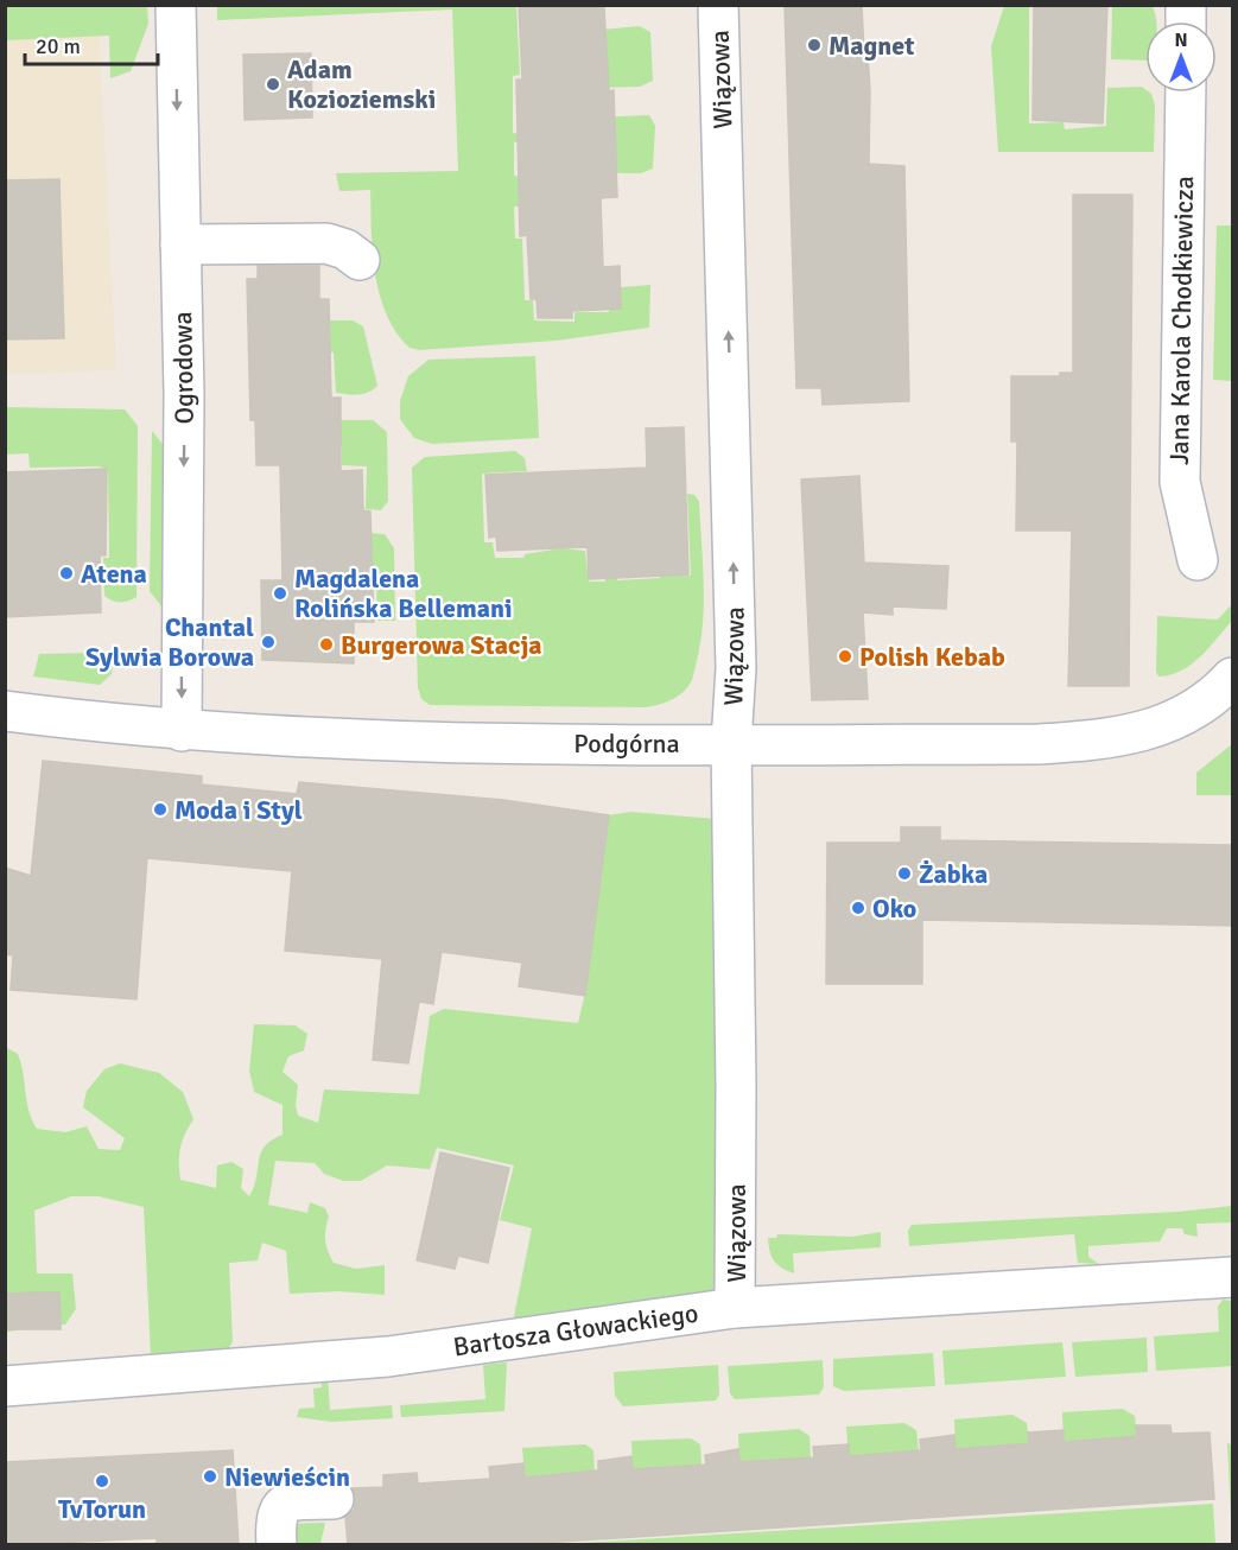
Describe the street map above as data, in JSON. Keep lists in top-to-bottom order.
{
  "streets": {
    "street": [
      "Wiązowa",
      "Jana Karola Chodkiewicza",
      "Ogrodowa",
      "Podgórna",
      "Bartosza Głowackiego"
    ]
  },
  "crossings": [
    ["Wiązowa", "Podgórna"],
    ["Wiązowa", "Bartosza Głowackiego"],
    ["Ogrodowa", "Podgórna"]
  ],
  "one_way": ["Wiązowa", "Ogrodowa"],
  "places": [
    "Magnet",
    "Adam Kozioziemski",
    "Atena",
    "Magdalena Rolińska Bellemani",
    "Chantal Sylwia Borowa",
    "Burgerowa Stacja",
    "Polish Kebab",
    "Moda i Styl",
    "Żabka",
    "Oko",
    "Niewieścin",
    "TvTorun"
  ],
  "scale_bar": "20 m",
  "north": "top"
}
